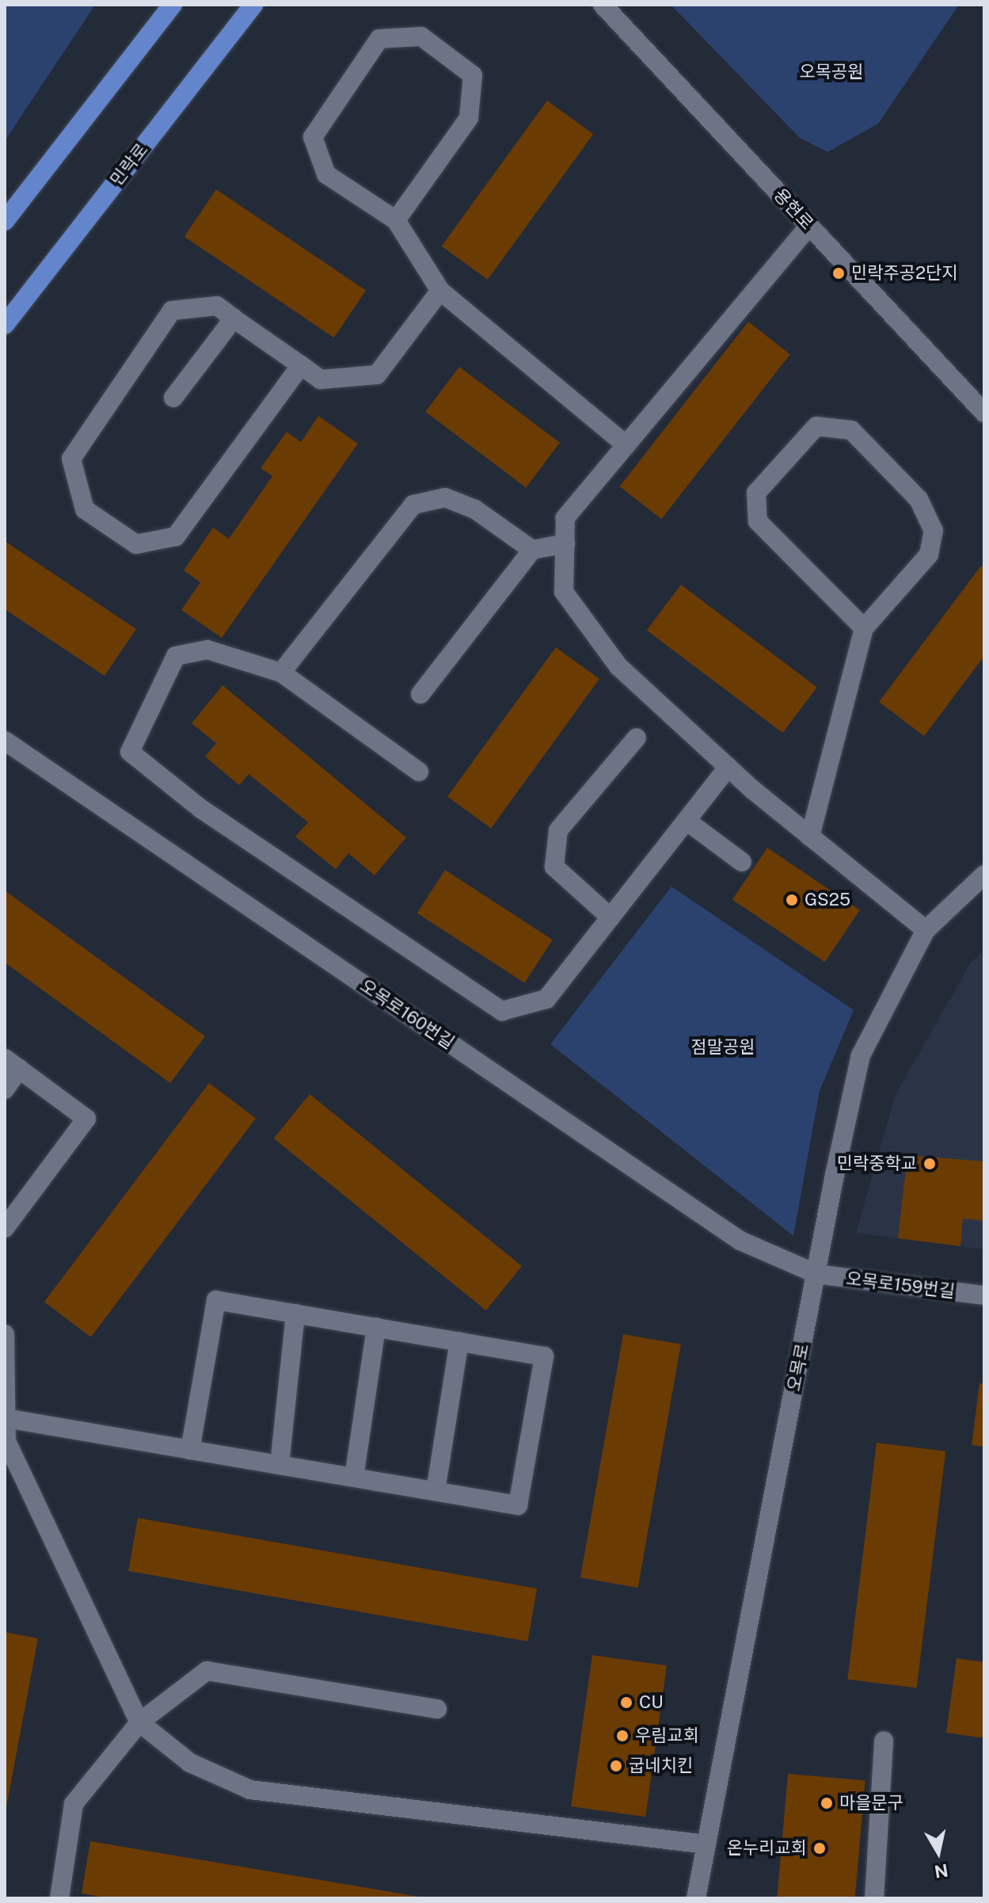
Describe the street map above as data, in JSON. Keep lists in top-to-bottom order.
{
  "streets": {
    "main road": ["민락로"],
    "street": [
      "용현로",
      "오목로160번길",
      "오목로159번길",
      "오목로"
    ]
  },
  "crossings": [
    ["오목로160번길", "오목로159번길"],
    ["오목로160번길", "오목로"],
    ["오목로159번길", "오목로"]
  ],
  "parks": ["오목공원", "점말공원"],
  "places": [
    "민락주공2단지",
    "GS25",
    "민락중학교",
    "CU",
    "우림교회",
    "굽네치킨",
    "마을문구",
    "온누리교회"
  ],
  "north": "bottom"
}
